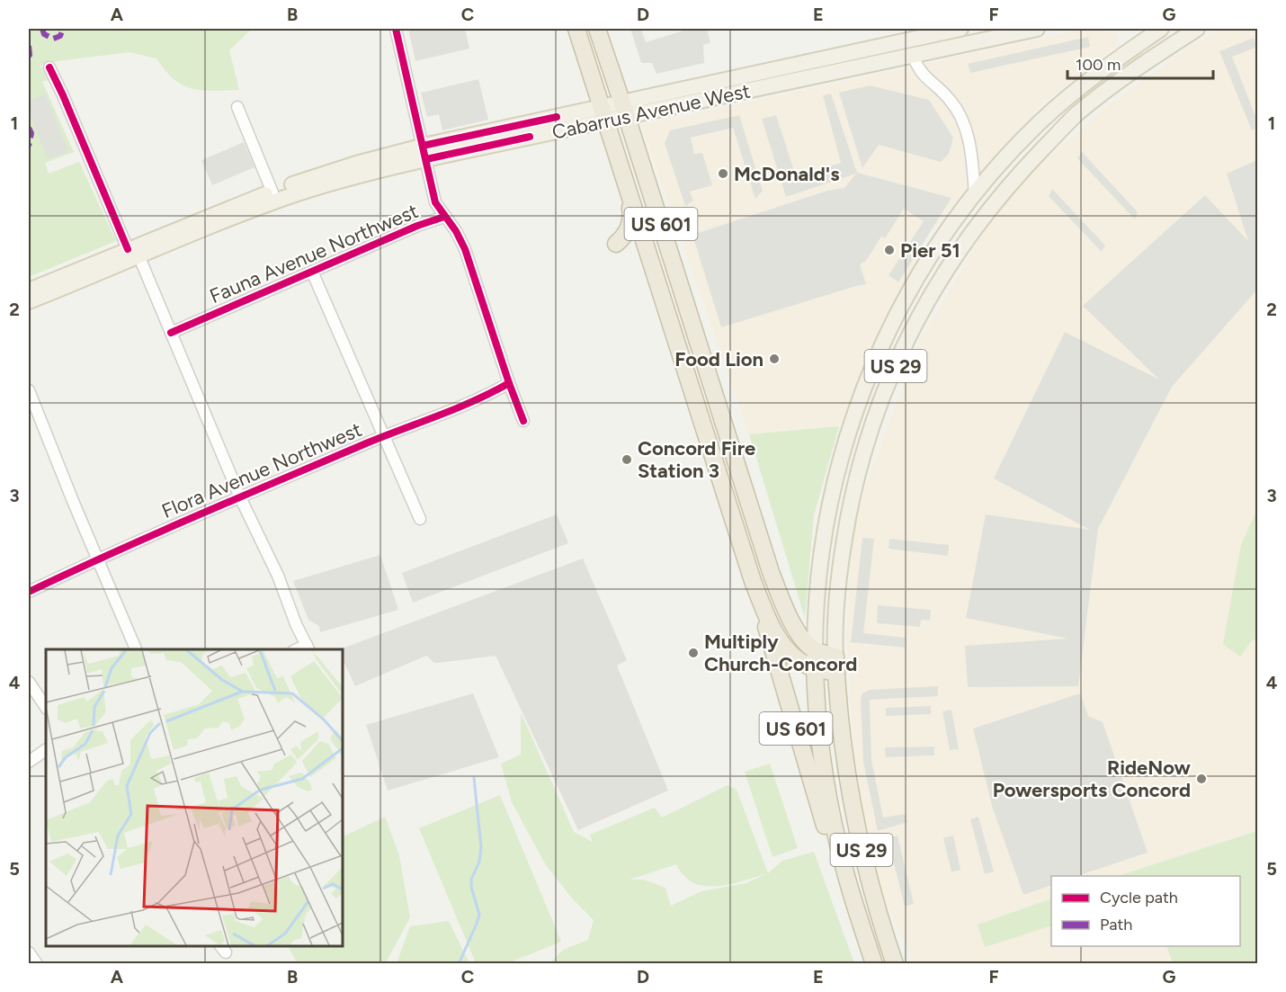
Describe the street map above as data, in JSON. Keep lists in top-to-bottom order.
{
  "streets": {
    "highway": ["US 601", "US 29"],
    "main road": ["Cabarrus Avenue West"],
    "street": ["Fauna Avenue Northwest", "Flora Avenue Northwest"]
  },
  "crossings": [
    ["Cabarrus Avenue West", "US 601"],
    ["Cabarrus Avenue West", "Fauna Avenue Northwest"],
    ["US 601", "US 29"]
  ],
  "places": [
    "McDonald's",
    "Pier 51",
    "Food Lion",
    "Concord Fire Station 3",
    "Multiply Church-Concord",
    "RideNow Powersports Concord"
  ],
  "legend": ["Cycle path", "Path"],
  "scale_bar": "100 m",
  "grid": {
    "columns": [
      "A",
      "B",
      "C",
      "D",
      "E",
      "F",
      "G"
    ],
    "rows": [
      "1",
      "2",
      "3",
      "4",
      "5"
    ]
  }
}
